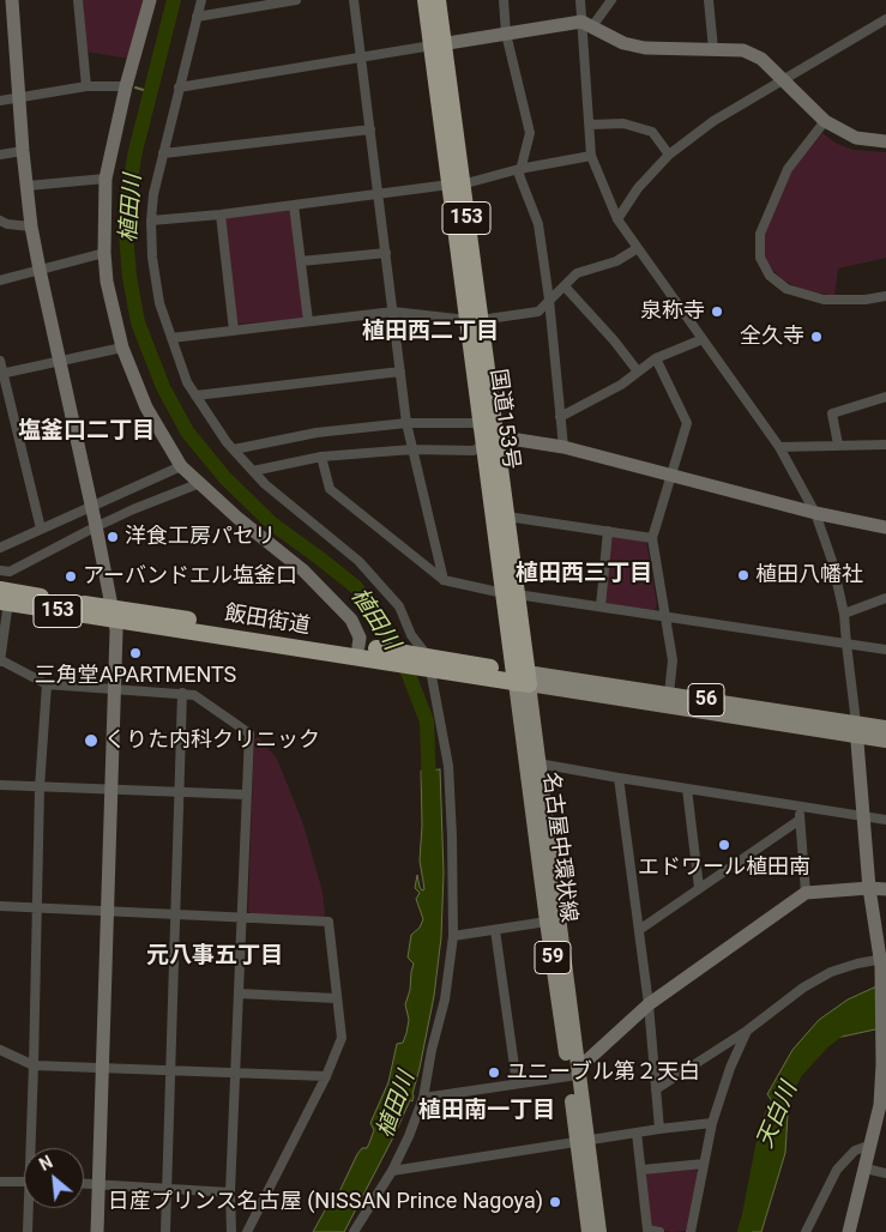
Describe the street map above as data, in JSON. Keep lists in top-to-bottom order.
{
  "streets": {
    "highway": ["153", "国道153号", "飯田街道"],
    "main road": ["56", "名古屋中環状線", "59"]
  },
  "crossings": [
    ["国道153号", "飯田街道"],
    ["国道153号", "56"],
    ["国道153号", "名古屋中環状線"],
    ["飯田街道", "56"],
    ["飯田街道", "名古屋中環状線"],
    ["56", "名古屋中環状線"]
  ],
  "districts": [
    "植田西二丁目",
    "塩釜口二丁目",
    "植田西三丁目",
    "元八事五丁目",
    "植田南一丁目"
  ],
  "water": ["植田川", "天白川"],
  "places": [
    "泉称寺",
    "全久寺",
    "洋食工房パセリ",
    "植田八幡社",
    "アーバンドエル塩釜口",
    "三角堂APARTMENTS",
    "くりた内科クリニック",
    "エドワール植田南",
    "ユニーブル第２天白",
    "日産プリンス名古屋 (NISSAN Prince Nagoya)"
  ],
  "north": "top left"
}
